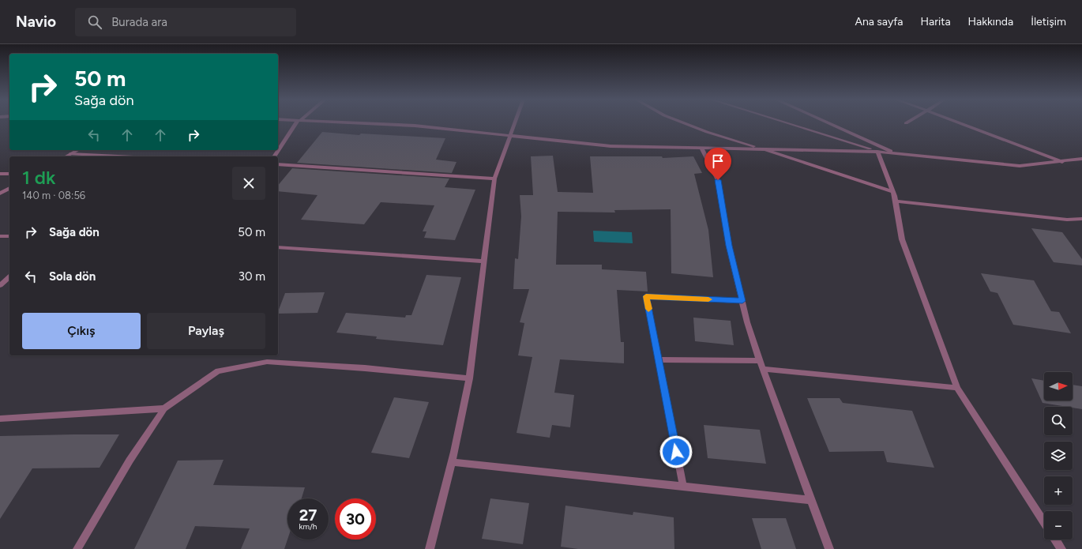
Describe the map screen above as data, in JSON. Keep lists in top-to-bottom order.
{
  "north": "right",
  "page": {
    "header": "Navio",
    "search": "Burada ara",
    "nav": [
      "Ana sayfa",
      "Harita",
      "Hakkında",
      "İletişim"
    ],
    "turn": ["50 m", "Sağa dön"],
    "heading": ["1 dk", "140 m · 08:56"],
    "list": [
      {
        "name": "Sağa dön",
        "value": "50 m"
      },
      {
        "name": "Sola dön",
        "value": "30 m"
      }
    ],
    "buttons": ["Çıkış", "Paylaş"],
    "map_buttons": ["+", "−"],
    "speed": "27 km/h",
    "limit": "30"
  }
}
